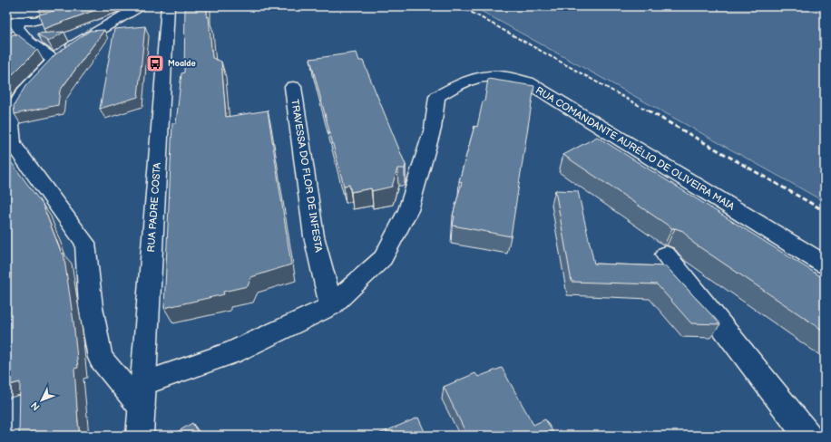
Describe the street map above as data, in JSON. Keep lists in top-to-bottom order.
{
  "streets": {
    "street": ["RUA COMANDANTE AURÉLIO DE OLIVEIRA MAIA", "TRAVESSA DO FLOR DE INFESTA", "RUA PADRE COSTA"]
  },
  "crossings": [
    ["RUA COMANDANTE AURÉLIO DE OLIVEIRA MAIA", "TRAVESSA DO FLOR DE INFESTA"]
  ],
  "places": {
    "bus stop": ["Moalde"]
  },
  "north": "bottom left"
}
